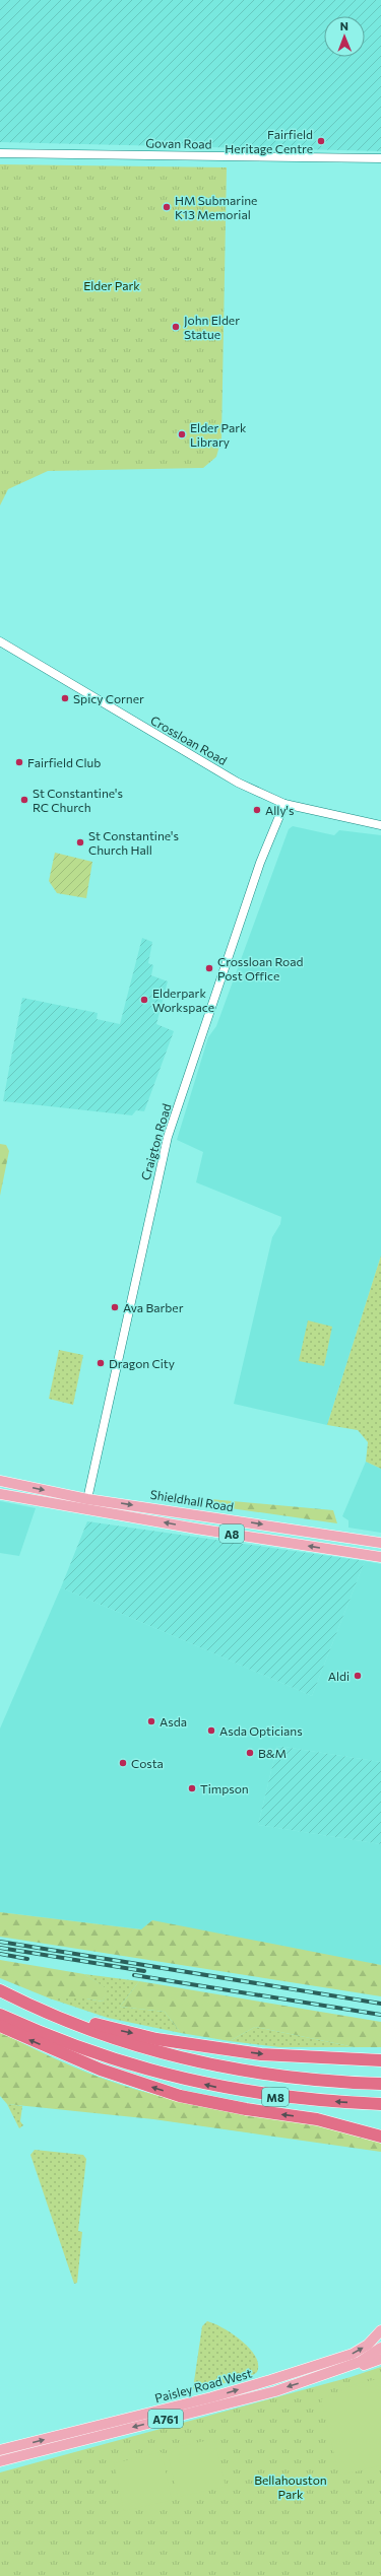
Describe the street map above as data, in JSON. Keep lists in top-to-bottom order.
{
  "streets": {
    "highway": ["M8"],
    "main road": [
      "Shieldhall Road",
      "A8",
      "Paisley Road West",
      "A761"
    ],
    "street": ["Govan Road", "Crossloan Road", "Craigton Road"]
  },
  "crossings": [
    ["Crossloan Road", "Craigton Road"],
    ["Craigton Road", "Shieldhall Road"]
  ],
  "parks": ["Elder Park", "Bellahouston Park"],
  "places": [
    "Fairfield Heritage Centre",
    "HM Submarine K13 Memorial",
    "John Elder Statue",
    "Elder Park Library",
    "Spicy Corner",
    "Fairfield Club",
    "St Constantine's RC Church",
    "Ally's",
    "St Constantine's Church Hall",
    "Crossloan Road Post Office",
    "Elderpark Workspace",
    "Ava Barber",
    "Dragon City",
    "Aldi",
    "Asda",
    "Asda Opticians",
    "B&M",
    "Costa",
    "Timpson"
  ],
  "north": "top"
}
